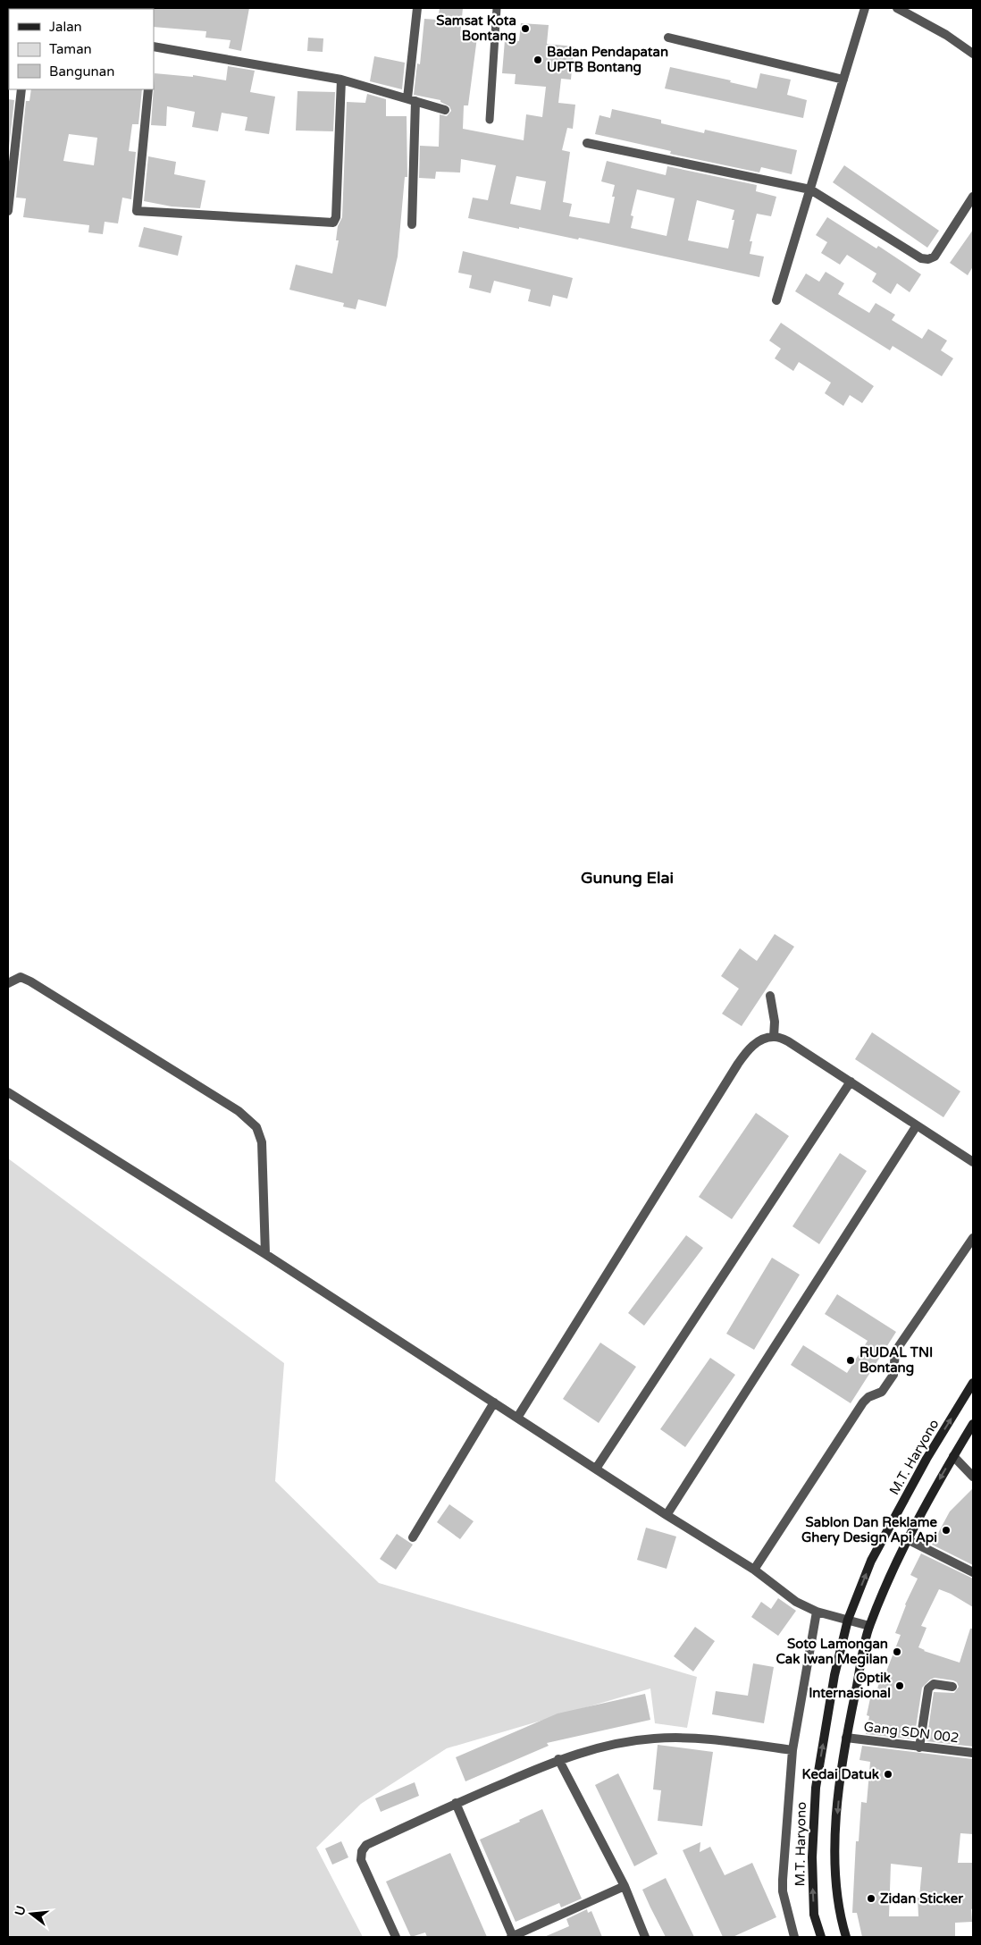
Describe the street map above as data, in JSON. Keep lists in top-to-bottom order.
{
  "streets": {
    "main road": ["M.T. Haryono"],
    "street": ["Gang SDN 002"]
  },
  "districts": ["Gunung Elai"],
  "places": [
    "Samsat Kota Bontang",
    "Badan Pendapatan UPTB Bontang",
    "RUDAL TNI Bontang",
    "Sablon Dan Reklame Ghery Design Api Api",
    "Soto Lamongan Cak Iwan Megilan",
    "Optik Internasional",
    "Kedai Datuk",
    "Zidan Sticker"
  ],
  "legend": ["Jalan", "Taman", "Bangunan"],
  "north": "left"
}
